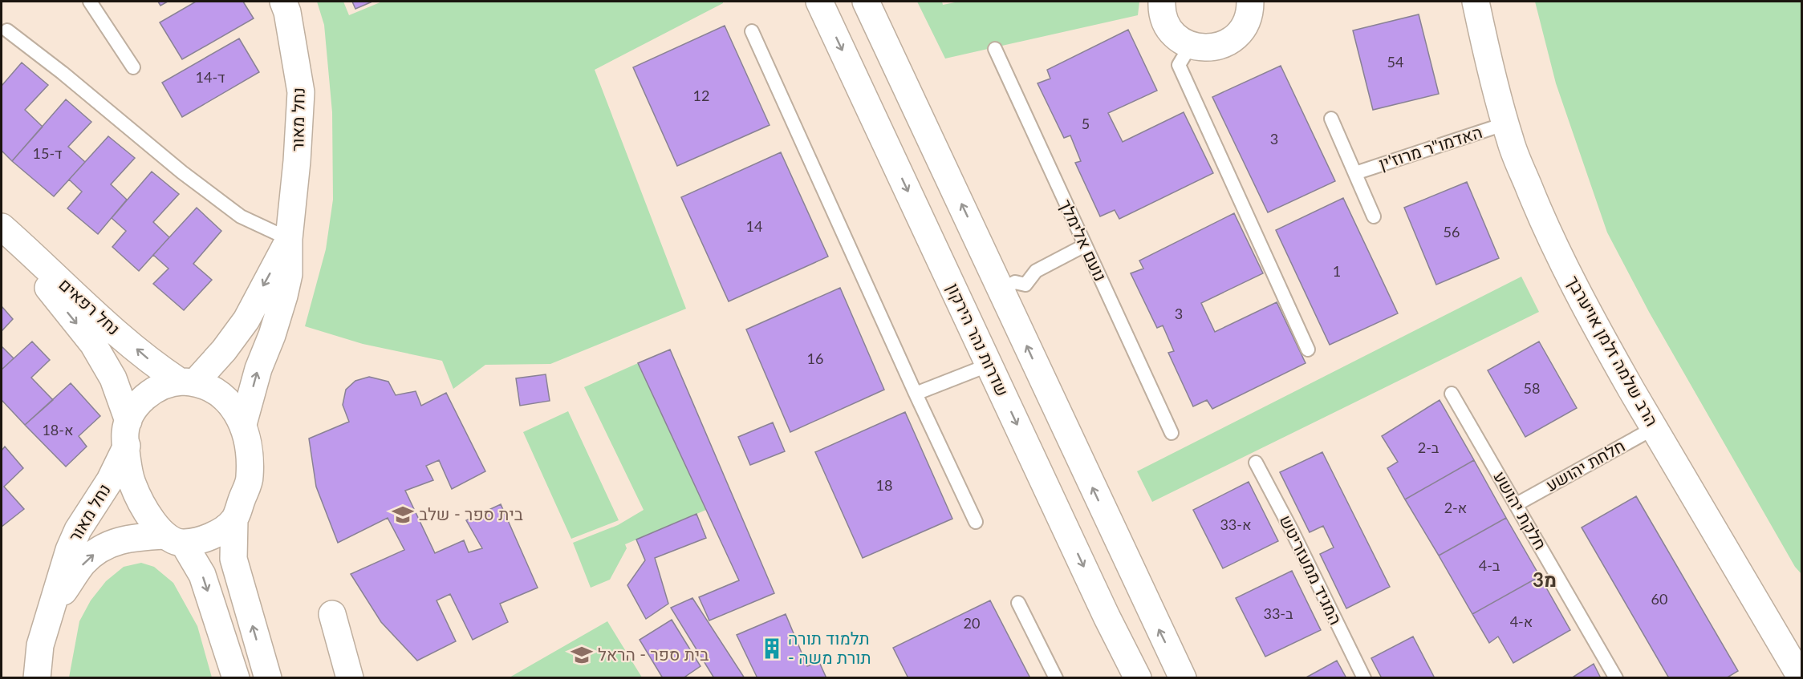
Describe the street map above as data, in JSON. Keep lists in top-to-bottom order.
{
  "streets": {
    "street": [
      "נחל מאור",
      "נחל רפאים",
      "שדרות נהר הירקון",
      "הרב שלמה זלמן אויערבך"
    ],
    "lane": [
      "האדמו\"ר מרוז'ין",
      "נועם אלימלך",
      "חלחת יהושע",
      "חלקת יהושע",
      "המגיד ממעזריטש"
    ]
  },
  "crossings": [
    ["נחל מאור", "נחל רפאים"],
    ["האדמו\"ר מרוז'ין", "הרב שלמה זלמן אויערבך"],
    ["הרב שלמה זלמן אויערבך", "חלחת יהושע"],
    ["חלחת יהושע", "חלקת יהושע"]
  ],
  "districts": ["מ3"],
  "places": {
    "school or university": ["בית ספר - שלב", "בית ספר - הראל"],
    "building": ["תלמוד תורה - תורת משה"]
  },
  "house_numbers": [
    "54",
    "14-ד",
    "12",
    "5",
    "3",
    "15-ד",
    "14",
    "56",
    "1",
    "3",
    "16",
    "58",
    "18-א",
    "2-ב",
    "18",
    "2-א",
    "33-א",
    "4-ב",
    "60",
    "33-ב",
    "4-א",
    "20"
  ]
}
